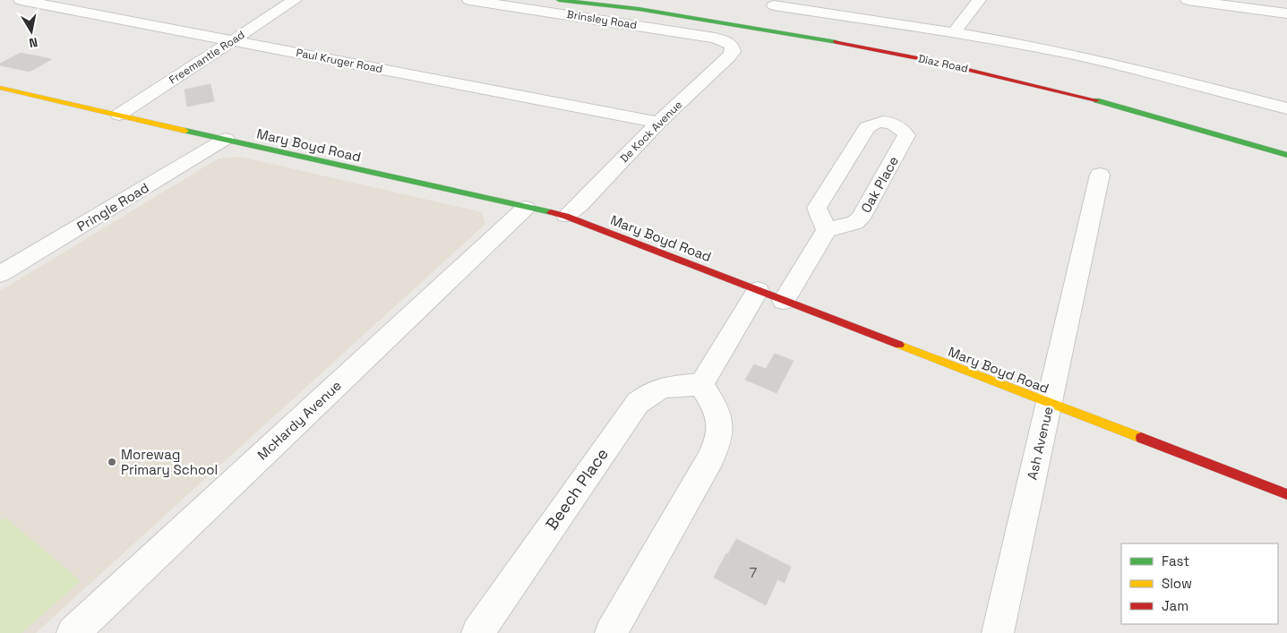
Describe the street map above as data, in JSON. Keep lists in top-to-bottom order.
{
  "streets": {
    "street": [
      "Brinsley Road",
      "Freemantle Road",
      "Paul Kruger Road",
      "Diaz Road",
      "De Kock Avenue",
      "Mary Boyd Road",
      "Oak Place",
      "Pringle Road",
      "McHardy Avenue",
      "Ash Avenue",
      "Beech Place"
    ]
  },
  "crossings": [
    ["Brinsley Road", "De Kock Avenue"],
    ["Freemantle Road", "Paul Kruger Road"],
    ["Freemantle Road", "Mary Boyd Road"],
    ["Paul Kruger Road", "De Kock Avenue"],
    ["De Kock Avenue", "Mary Boyd Road"],
    ["Mary Boyd Road", "Pringle Road"],
    ["Mary Boyd Road", "McHardy Avenue"],
    ["Mary Boyd Road", "Ash Avenue"]
  ],
  "places": ["Morewag Primary School"],
  "house_numbers": ["7"],
  "legend": ["Fast", "Slow", "Jam"],
  "north": "bottom"
}
